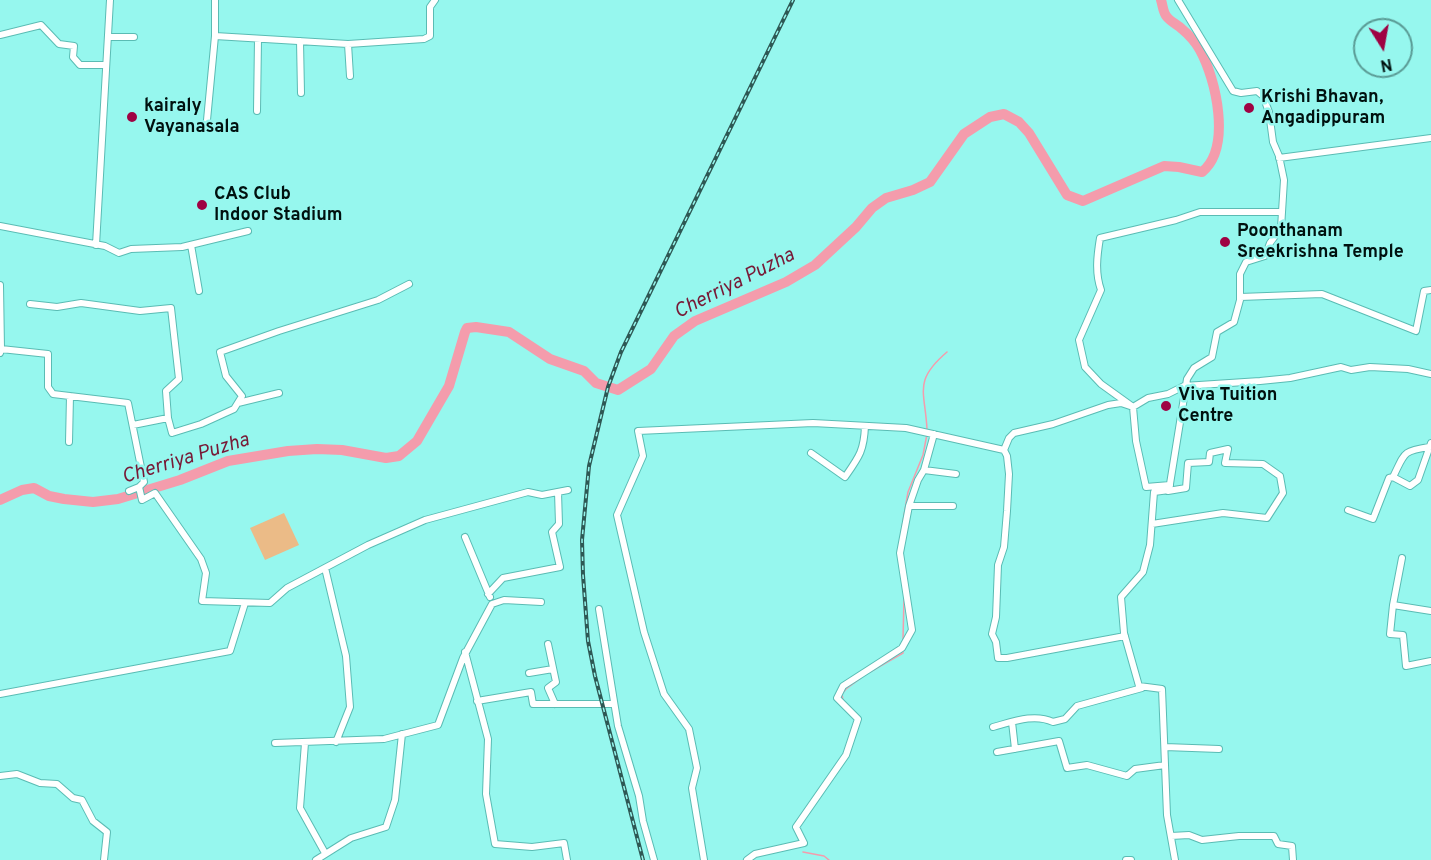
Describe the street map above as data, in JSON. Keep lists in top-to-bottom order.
{
  "water": ["Cherriya Puzha"],
  "places": [
    "Krishi Bhavan, Angadippuram",
    "kairaly Vayanasala",
    "CAS Club Indoor Stadium",
    "Poonthanam Sreekrishna Temple",
    "Viva Tuition Centre"
  ],
  "north": "bottom"
}
